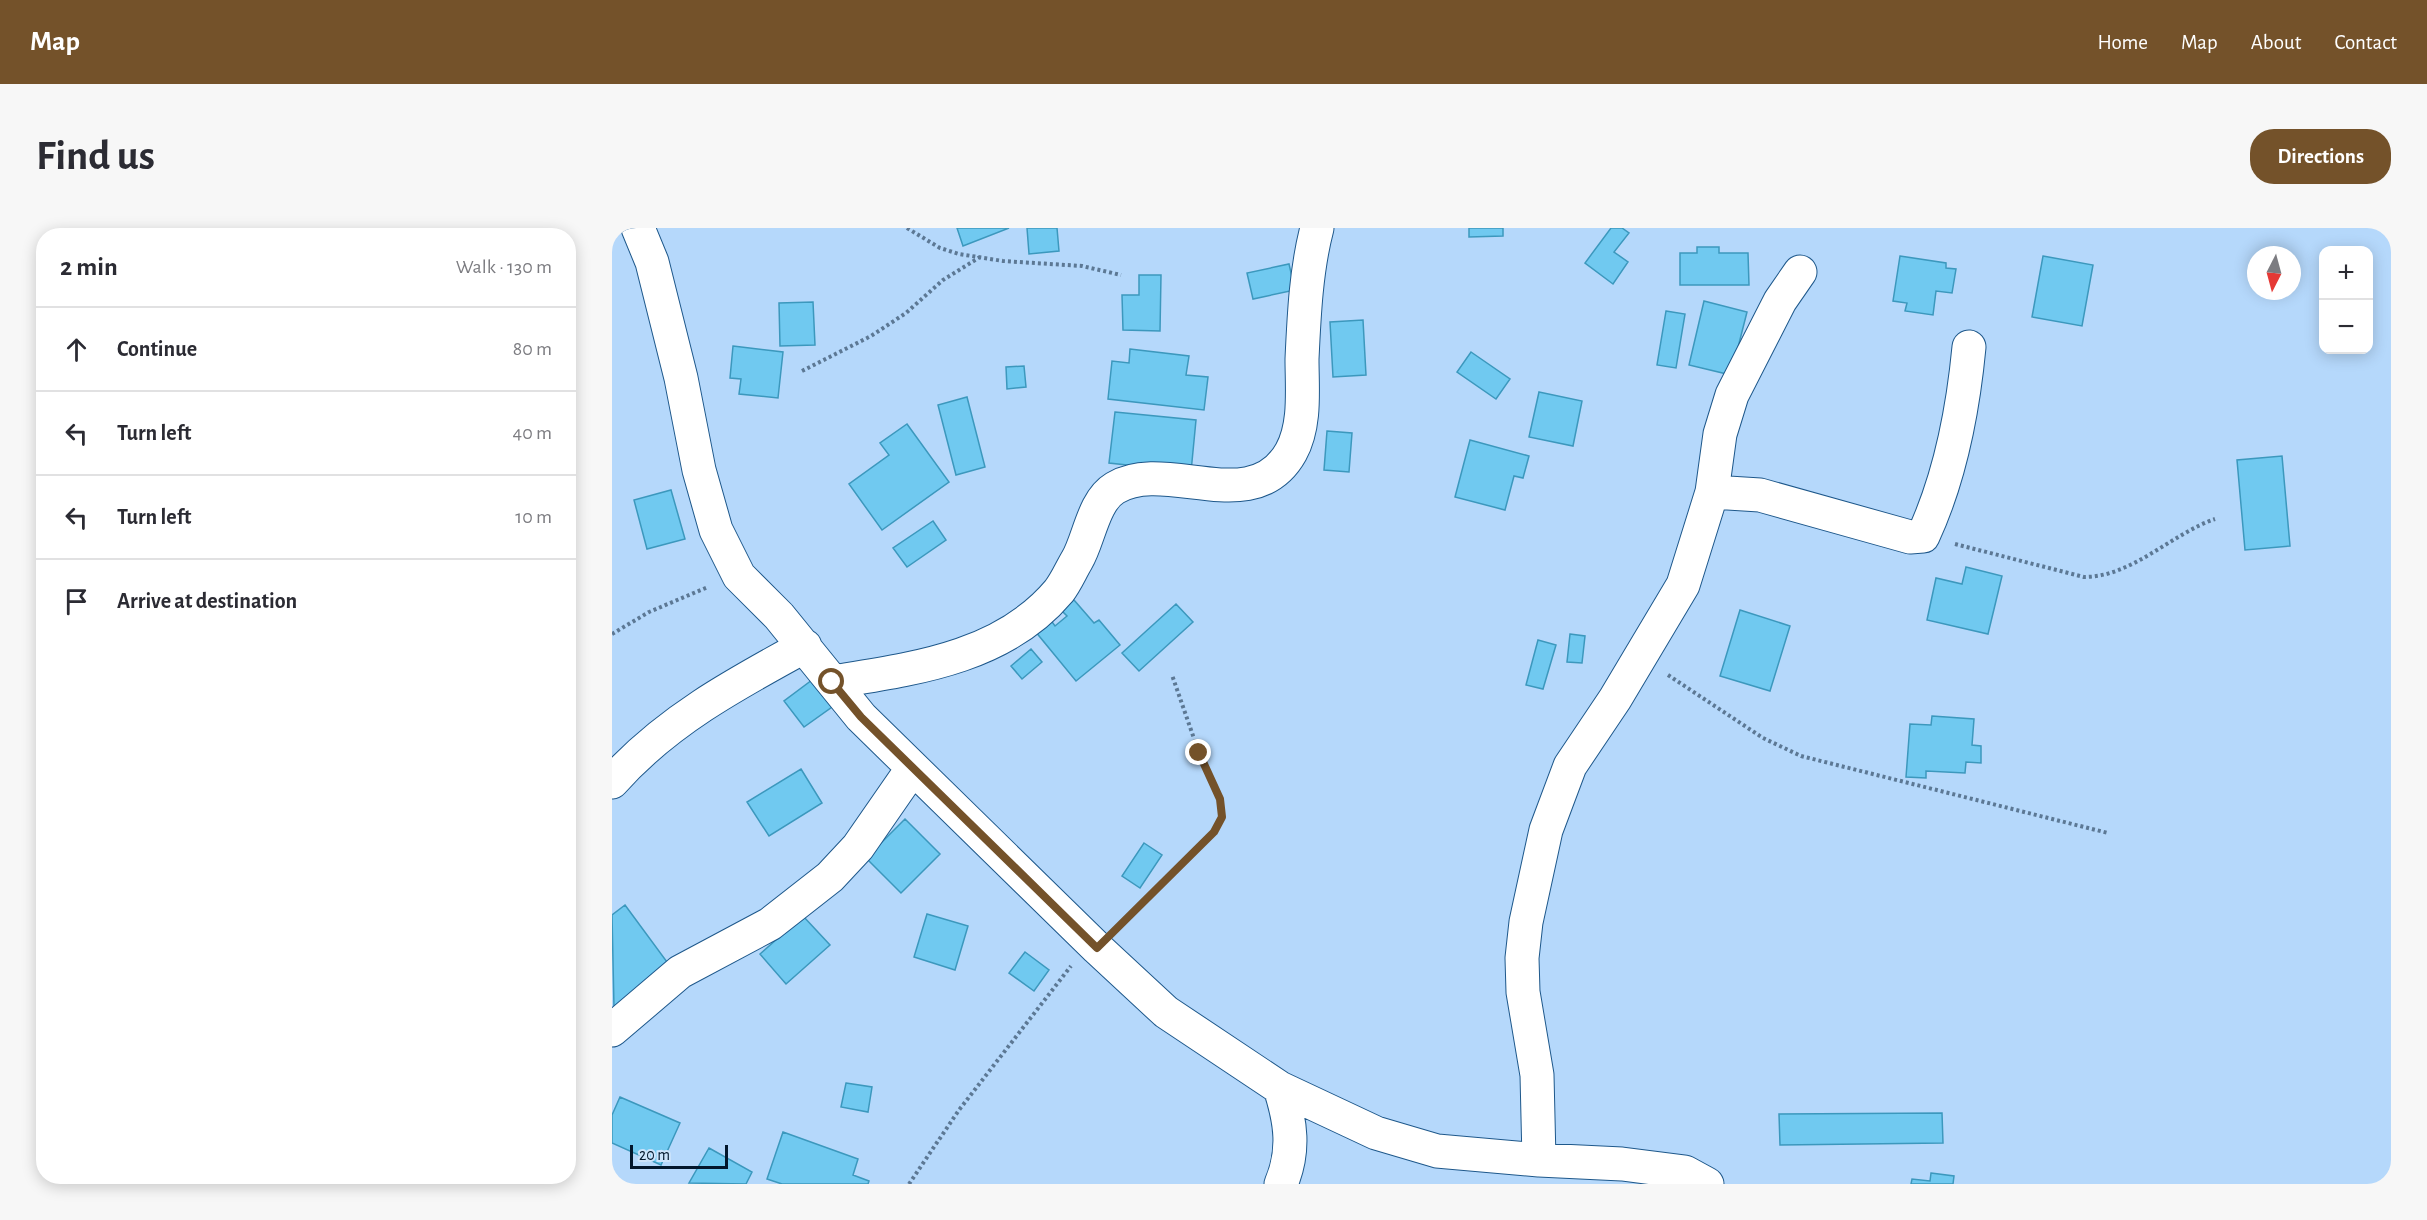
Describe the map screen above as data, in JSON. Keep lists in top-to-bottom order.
{
  "scale_bar": "20 m",
  "north": "bottom",
  "page": {
    "header": "Map",
    "nav": [
      "Home",
      "Map",
      "About",
      "Contact"
    ],
    "buttons": "Directions",
    "title": "Find us",
    "heading": ["2 min", "Walk · 130 m"],
    "map_buttons": ["+", "−"],
    "list": [
      ["Continue", "80 m"],
      ["Turn left", "40 m"],
      ["Turn left", "10 m"],
      "Arrive at destination"
    ],
    "scale": "20 m"
  }
}
